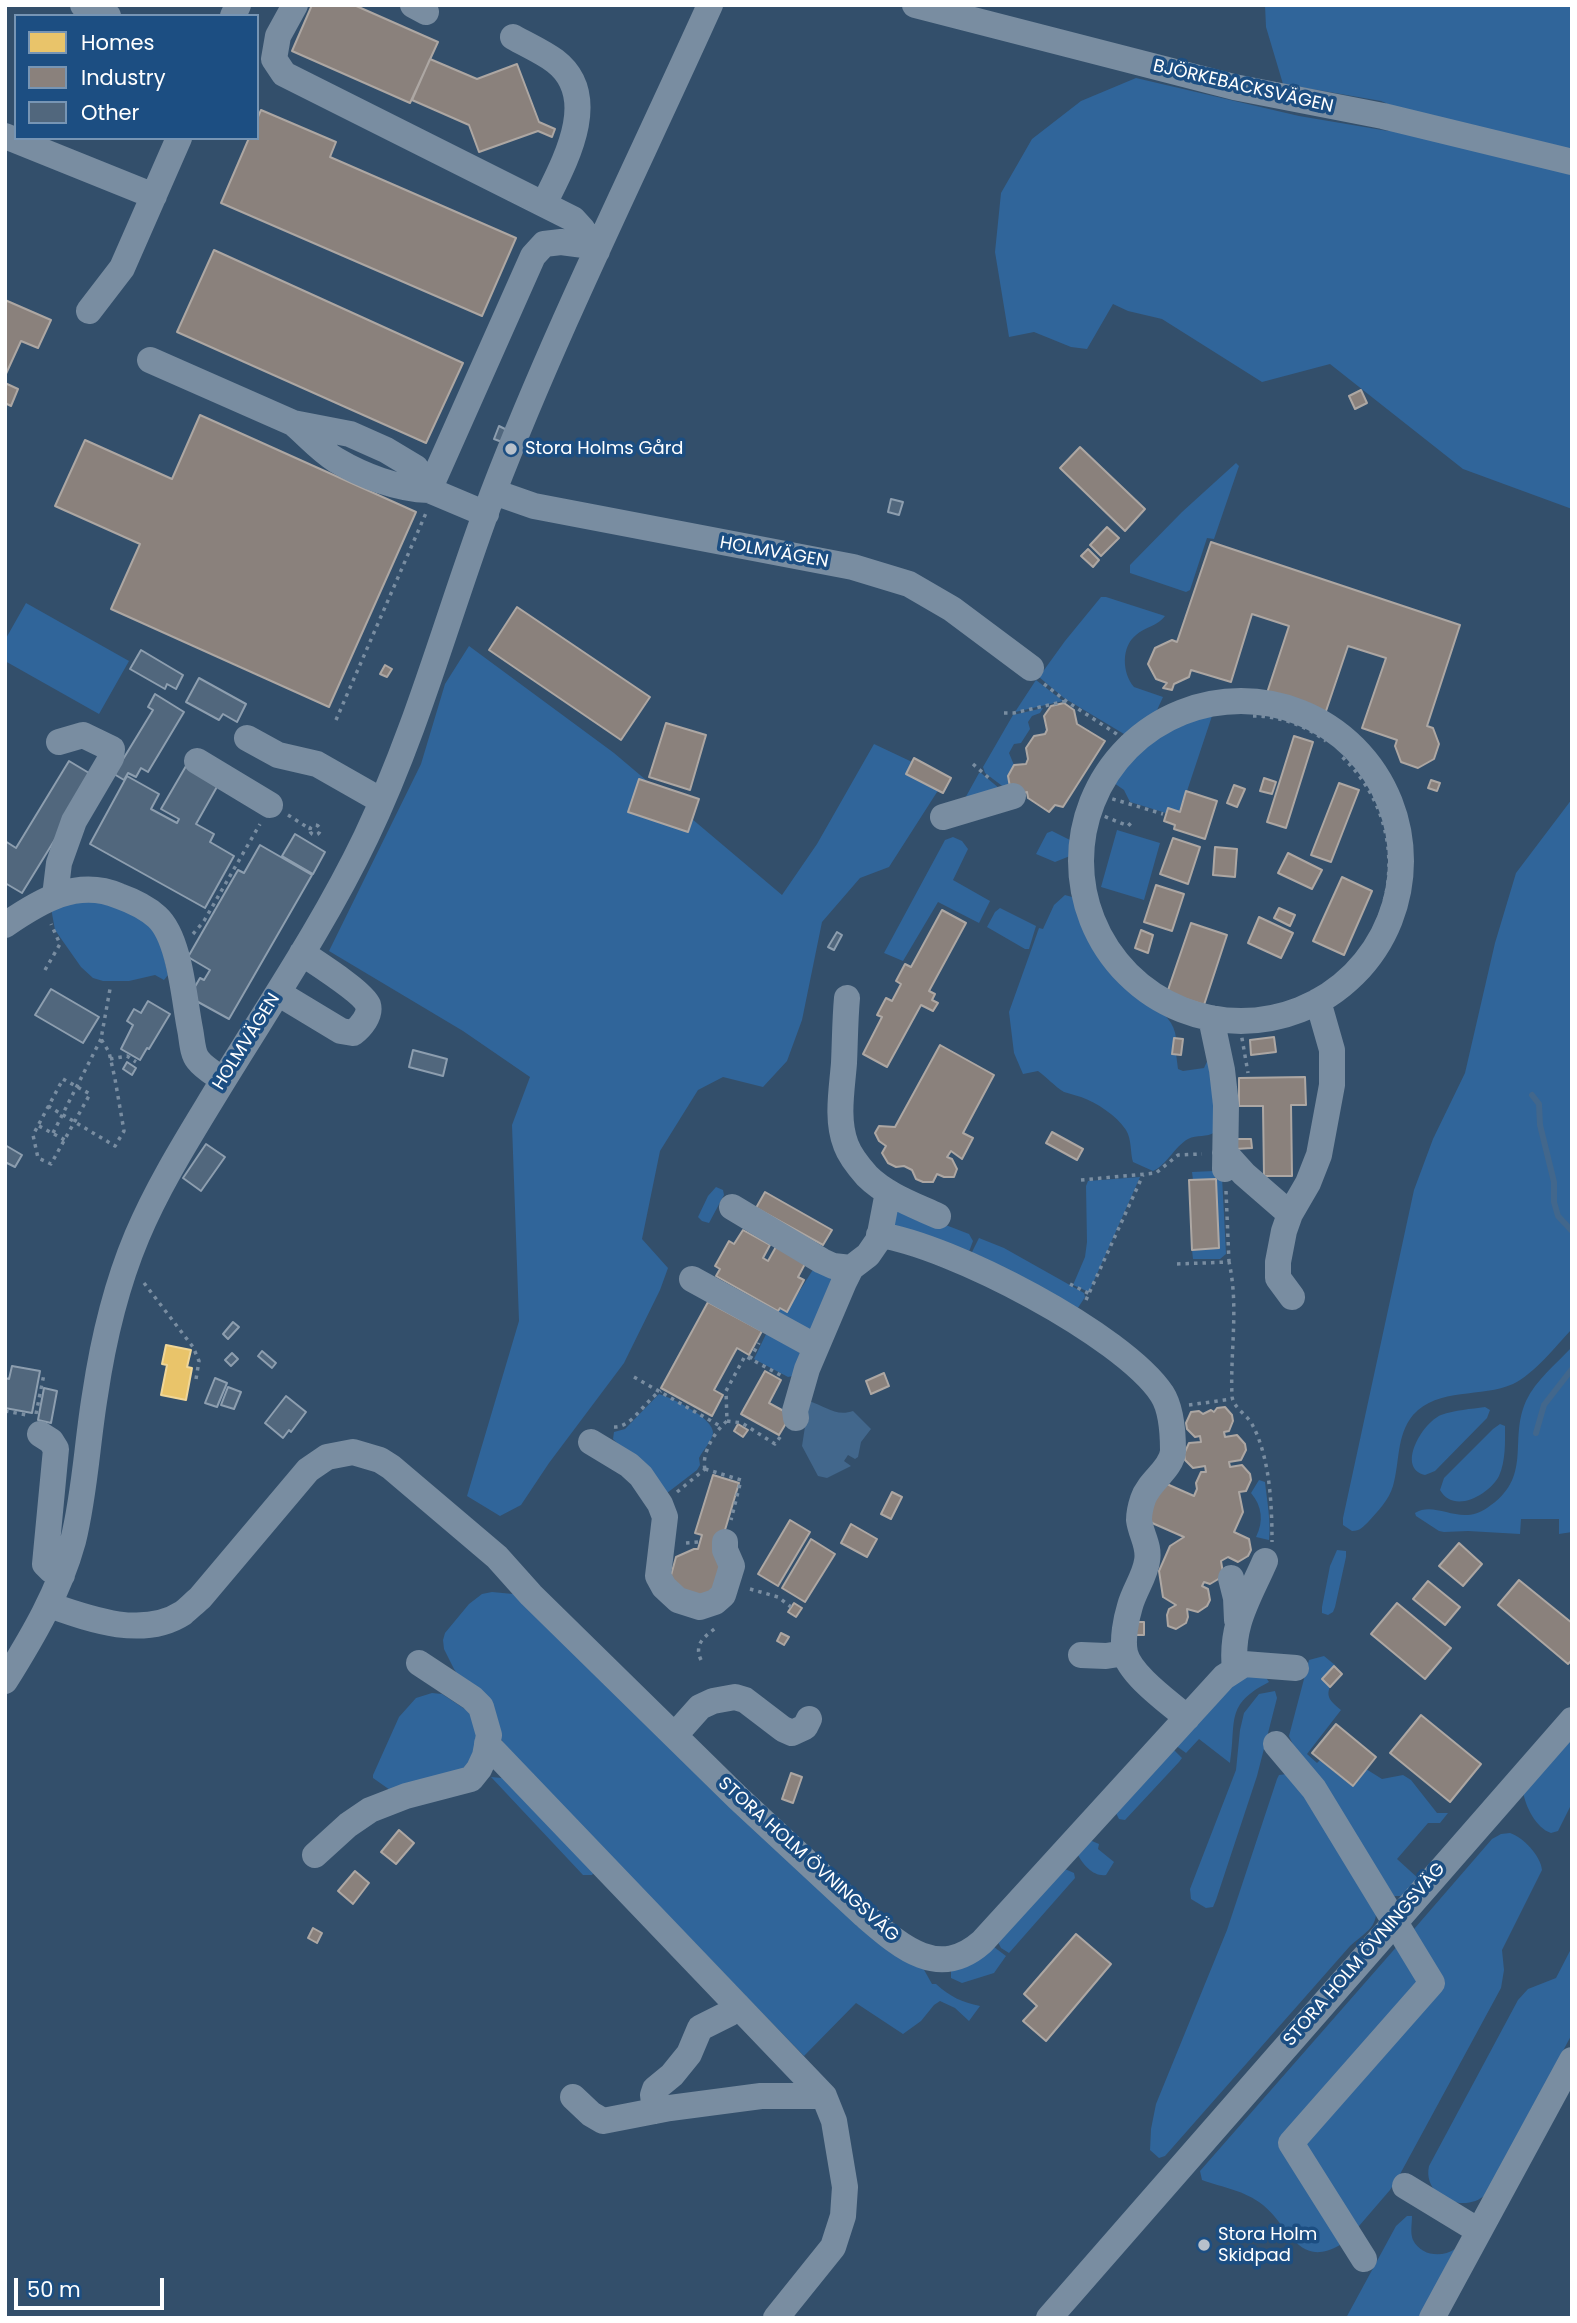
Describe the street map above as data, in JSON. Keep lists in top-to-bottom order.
{
  "streets": {
    "street": ["BJÖRKEBACKSVÄGEN", "HOLMVÄGEN", "STORA HOLM ÖVNINGSVÄG"]
  },
  "crossings": [
    ["HOLMVÄGEN", "STORA HOLM ÖVNINGSVÄG"]
  ],
  "places": ["Stora Holms Gård", "Stora Holm Skidpad"],
  "legend": ["Homes", "Industry", "Other"],
  "scale_bar": "50 m"
}
